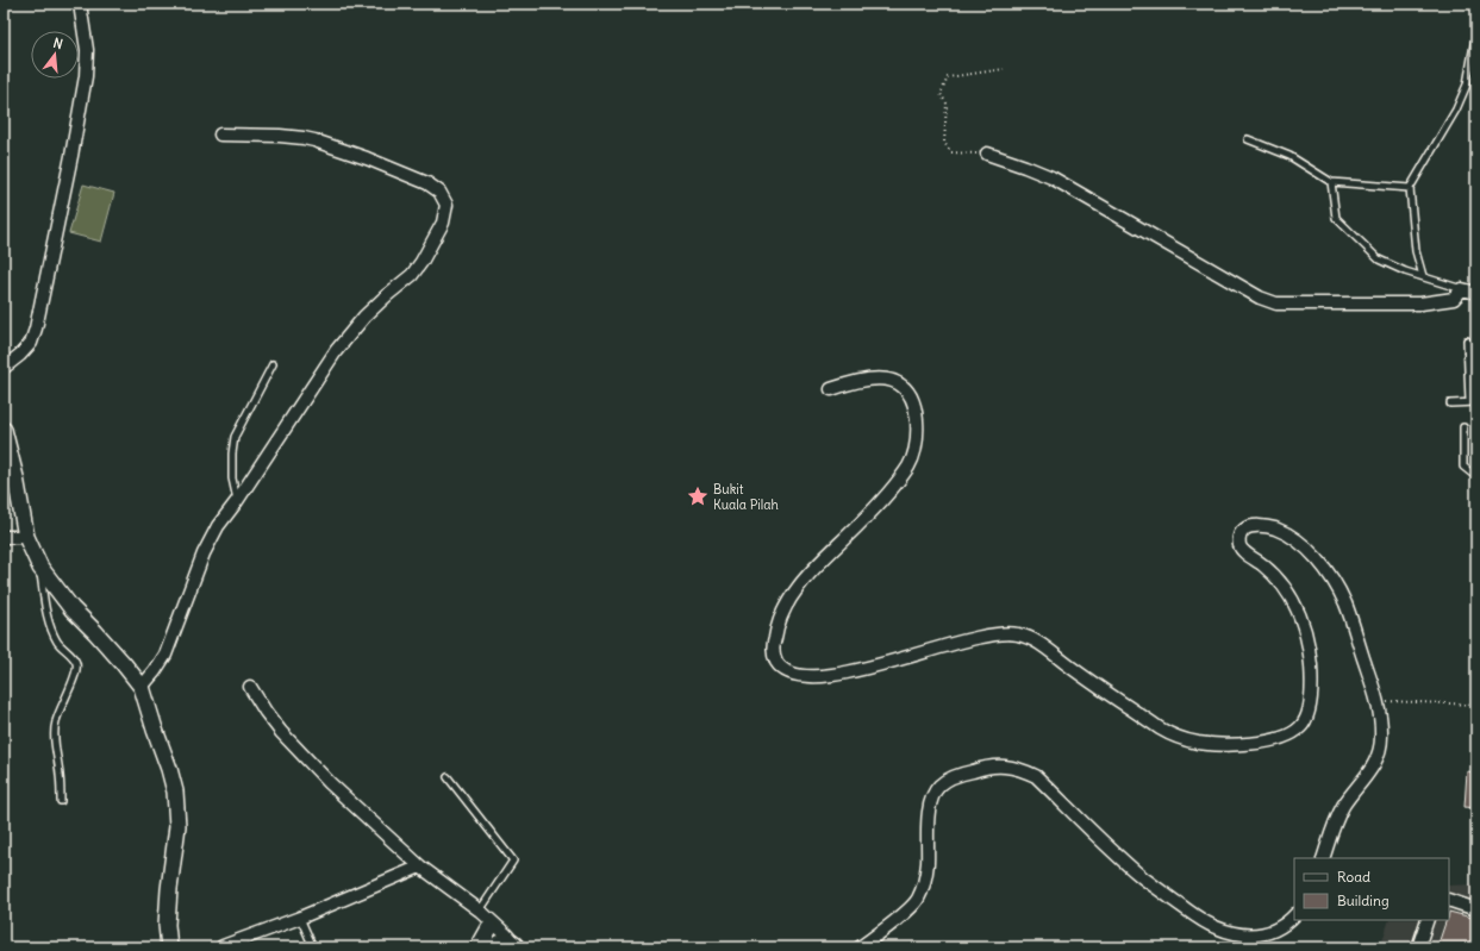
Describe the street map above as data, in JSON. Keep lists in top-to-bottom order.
{
  "places": {
    "place": ["Bukit Kuala Pilah"]
  },
  "legend": ["Road", "Building"],
  "north": "top"
}
